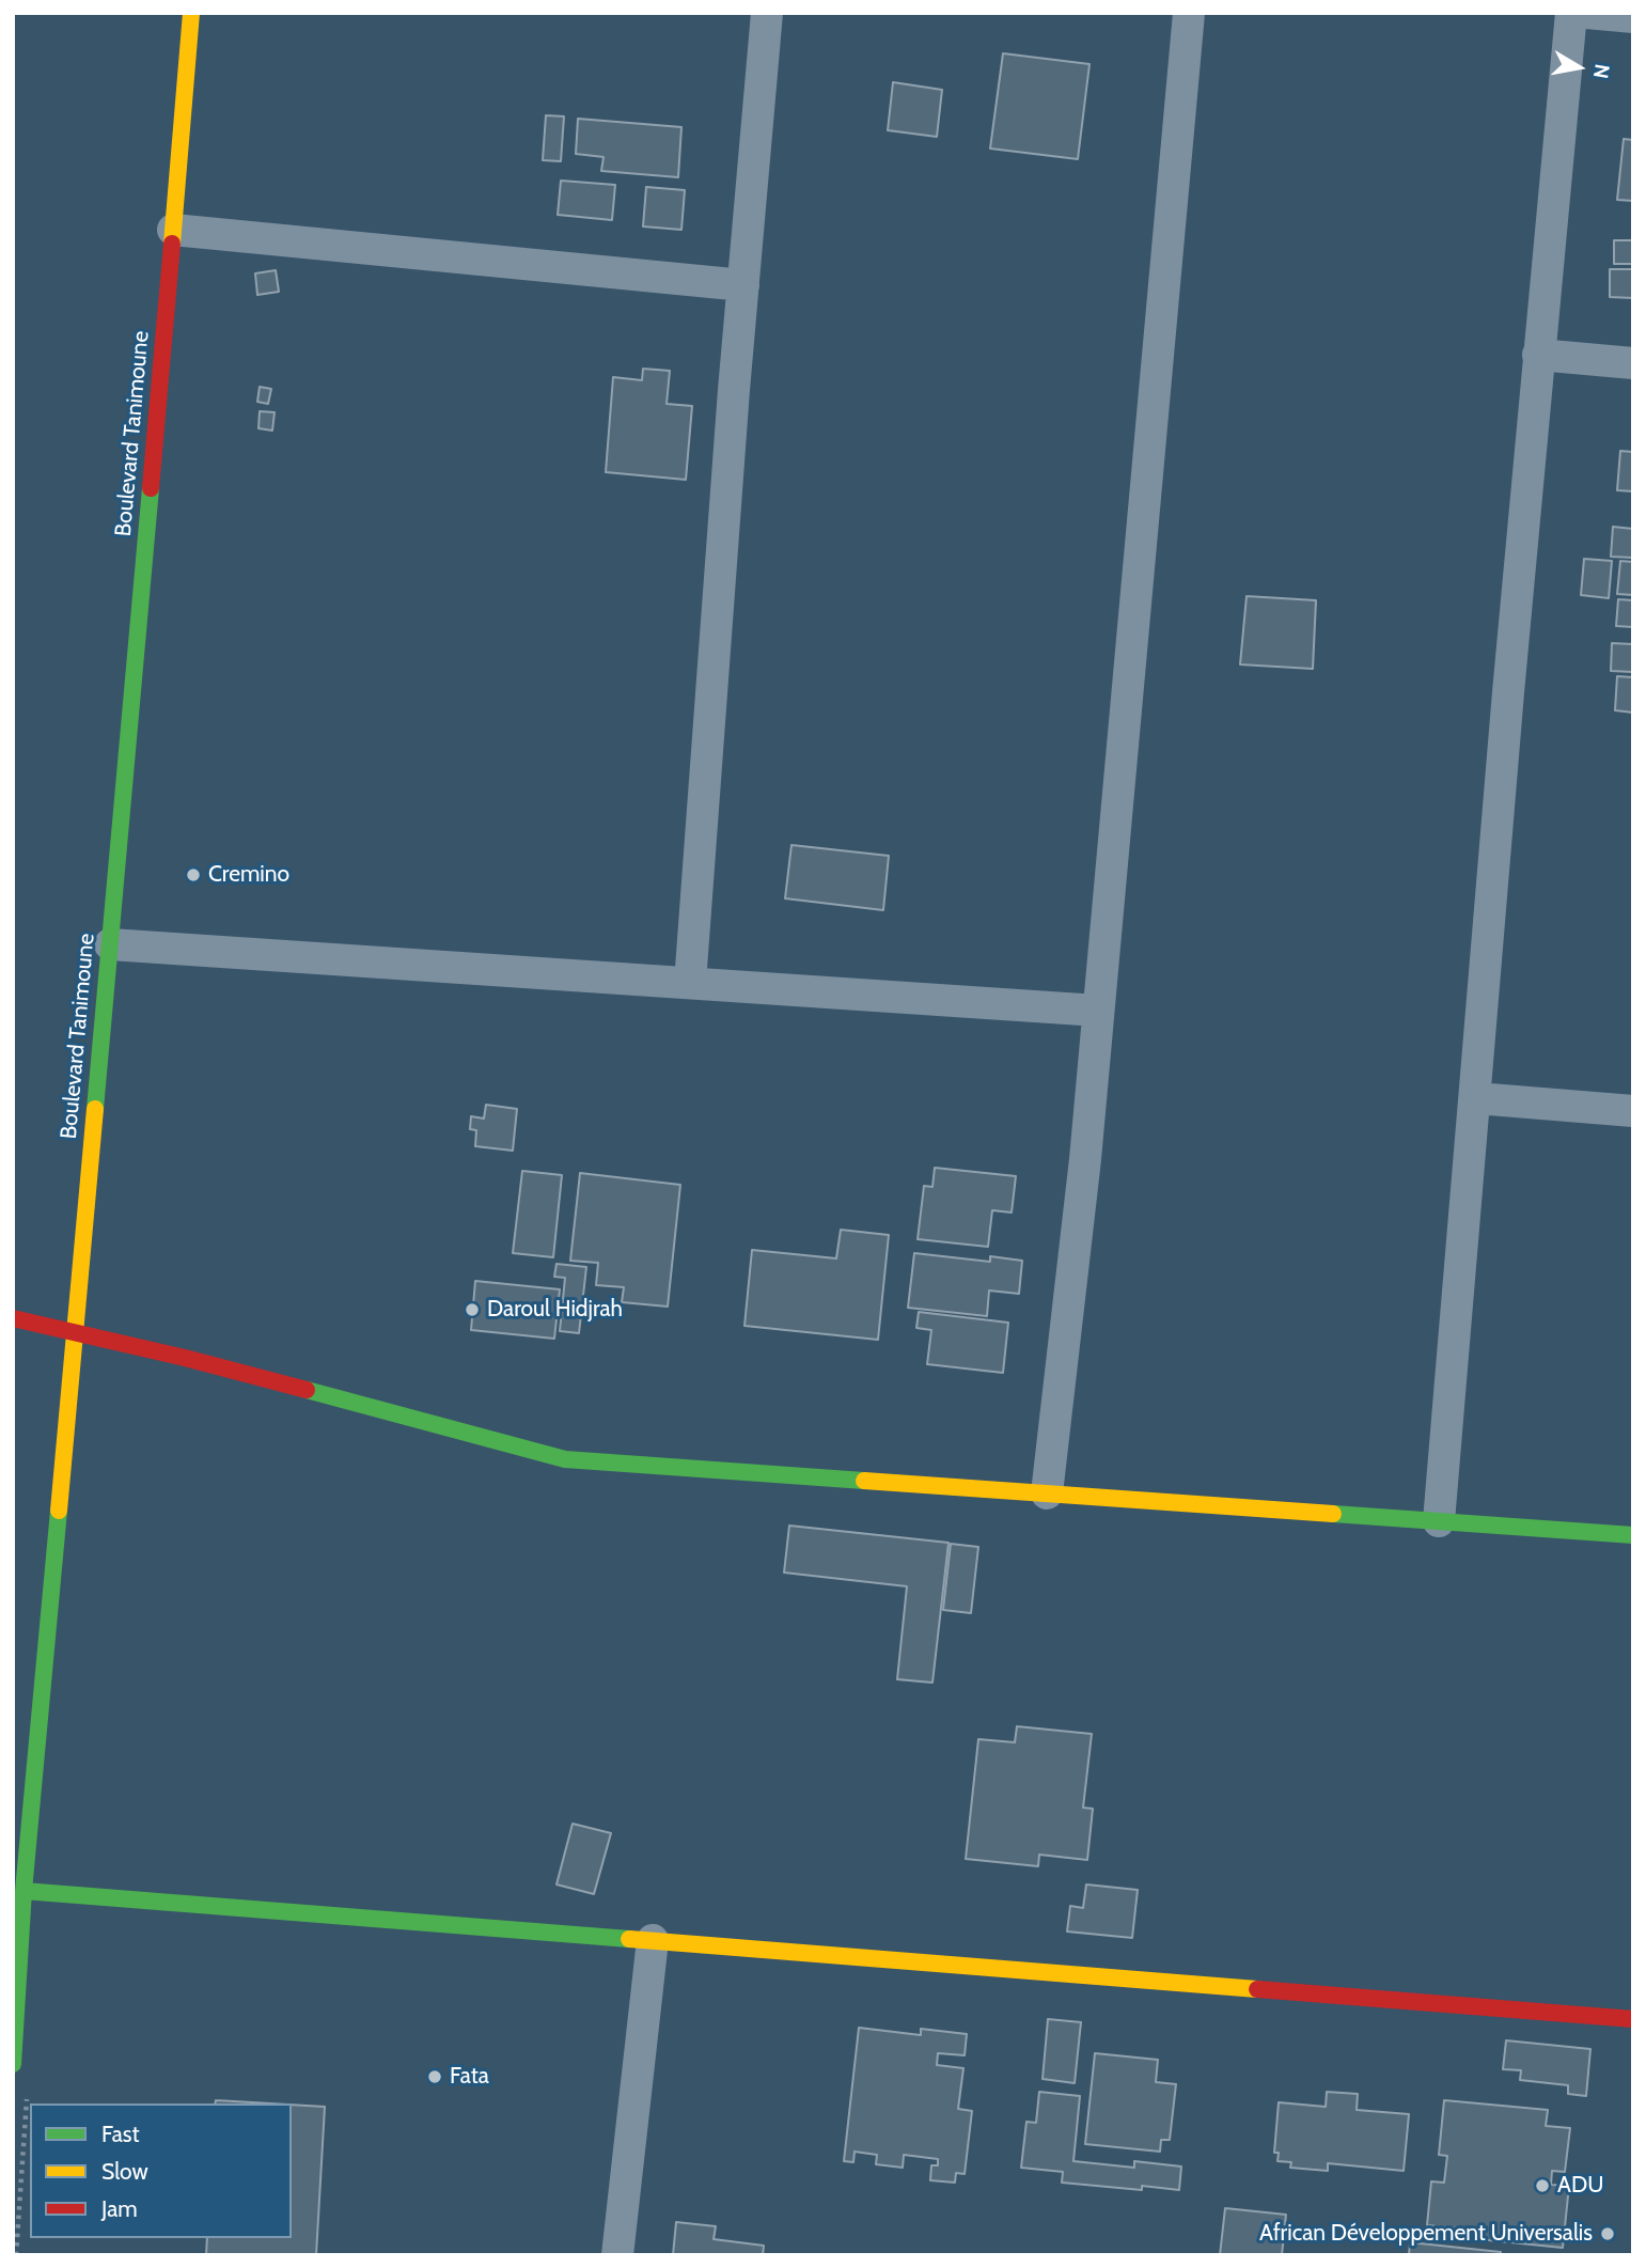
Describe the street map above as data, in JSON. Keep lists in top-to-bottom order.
{
  "streets": {
    "street": ["Boulevard Tanimoune"]
  },
  "places": [
    "Cremino",
    "Daroul Hidjrah",
    "Fata",
    "ADU",
    "African Développement Universalis"
  ],
  "legend": ["Fast", "Slow", "Jam"],
  "north": "right"
}
